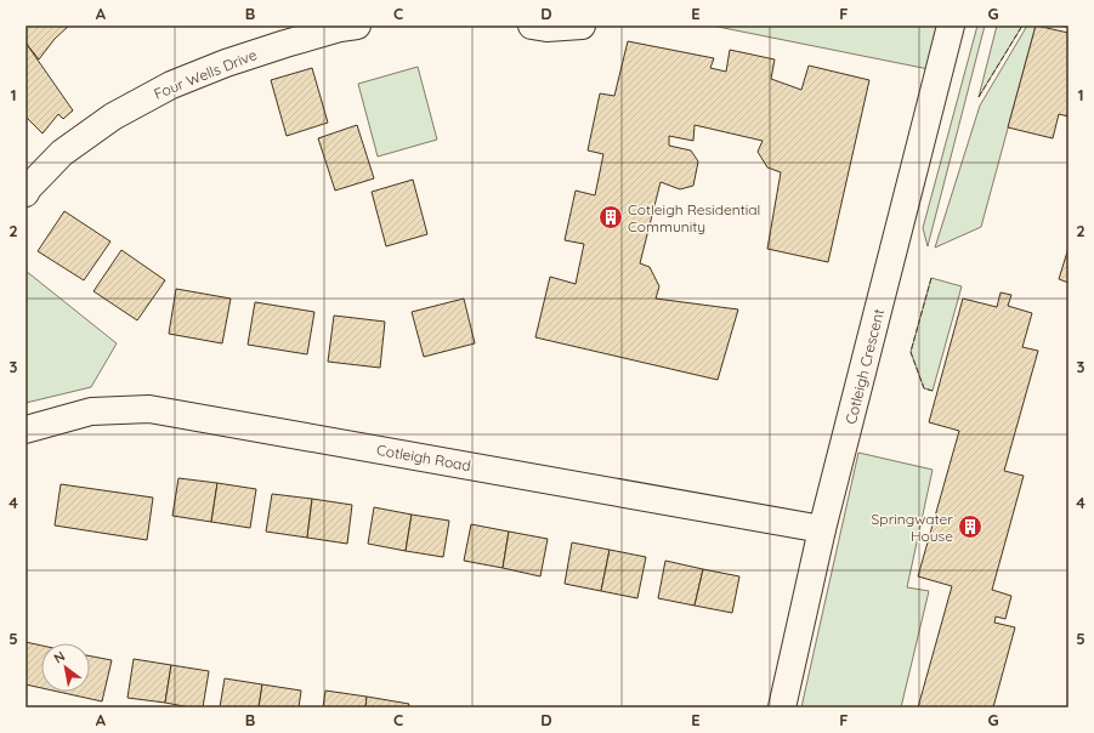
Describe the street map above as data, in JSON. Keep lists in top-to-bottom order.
{
  "streets": {
    "street": ["Four Wells Drive", "Cotleigh Crescent", "Cotleigh Road"]
  },
  "crossings": [
    ["Cotleigh Crescent", "Cotleigh Road"]
  ],
  "places": {
    "building": ["Cotleigh Residential Community", "Springwater House"]
  },
  "north": "top left",
  "grid": {
    "columns": [
      "A",
      "B",
      "C",
      "D",
      "E",
      "F",
      "G"
    ],
    "rows": [
      "1",
      "2",
      "3",
      "4",
      "5"
    ]
  }
}
